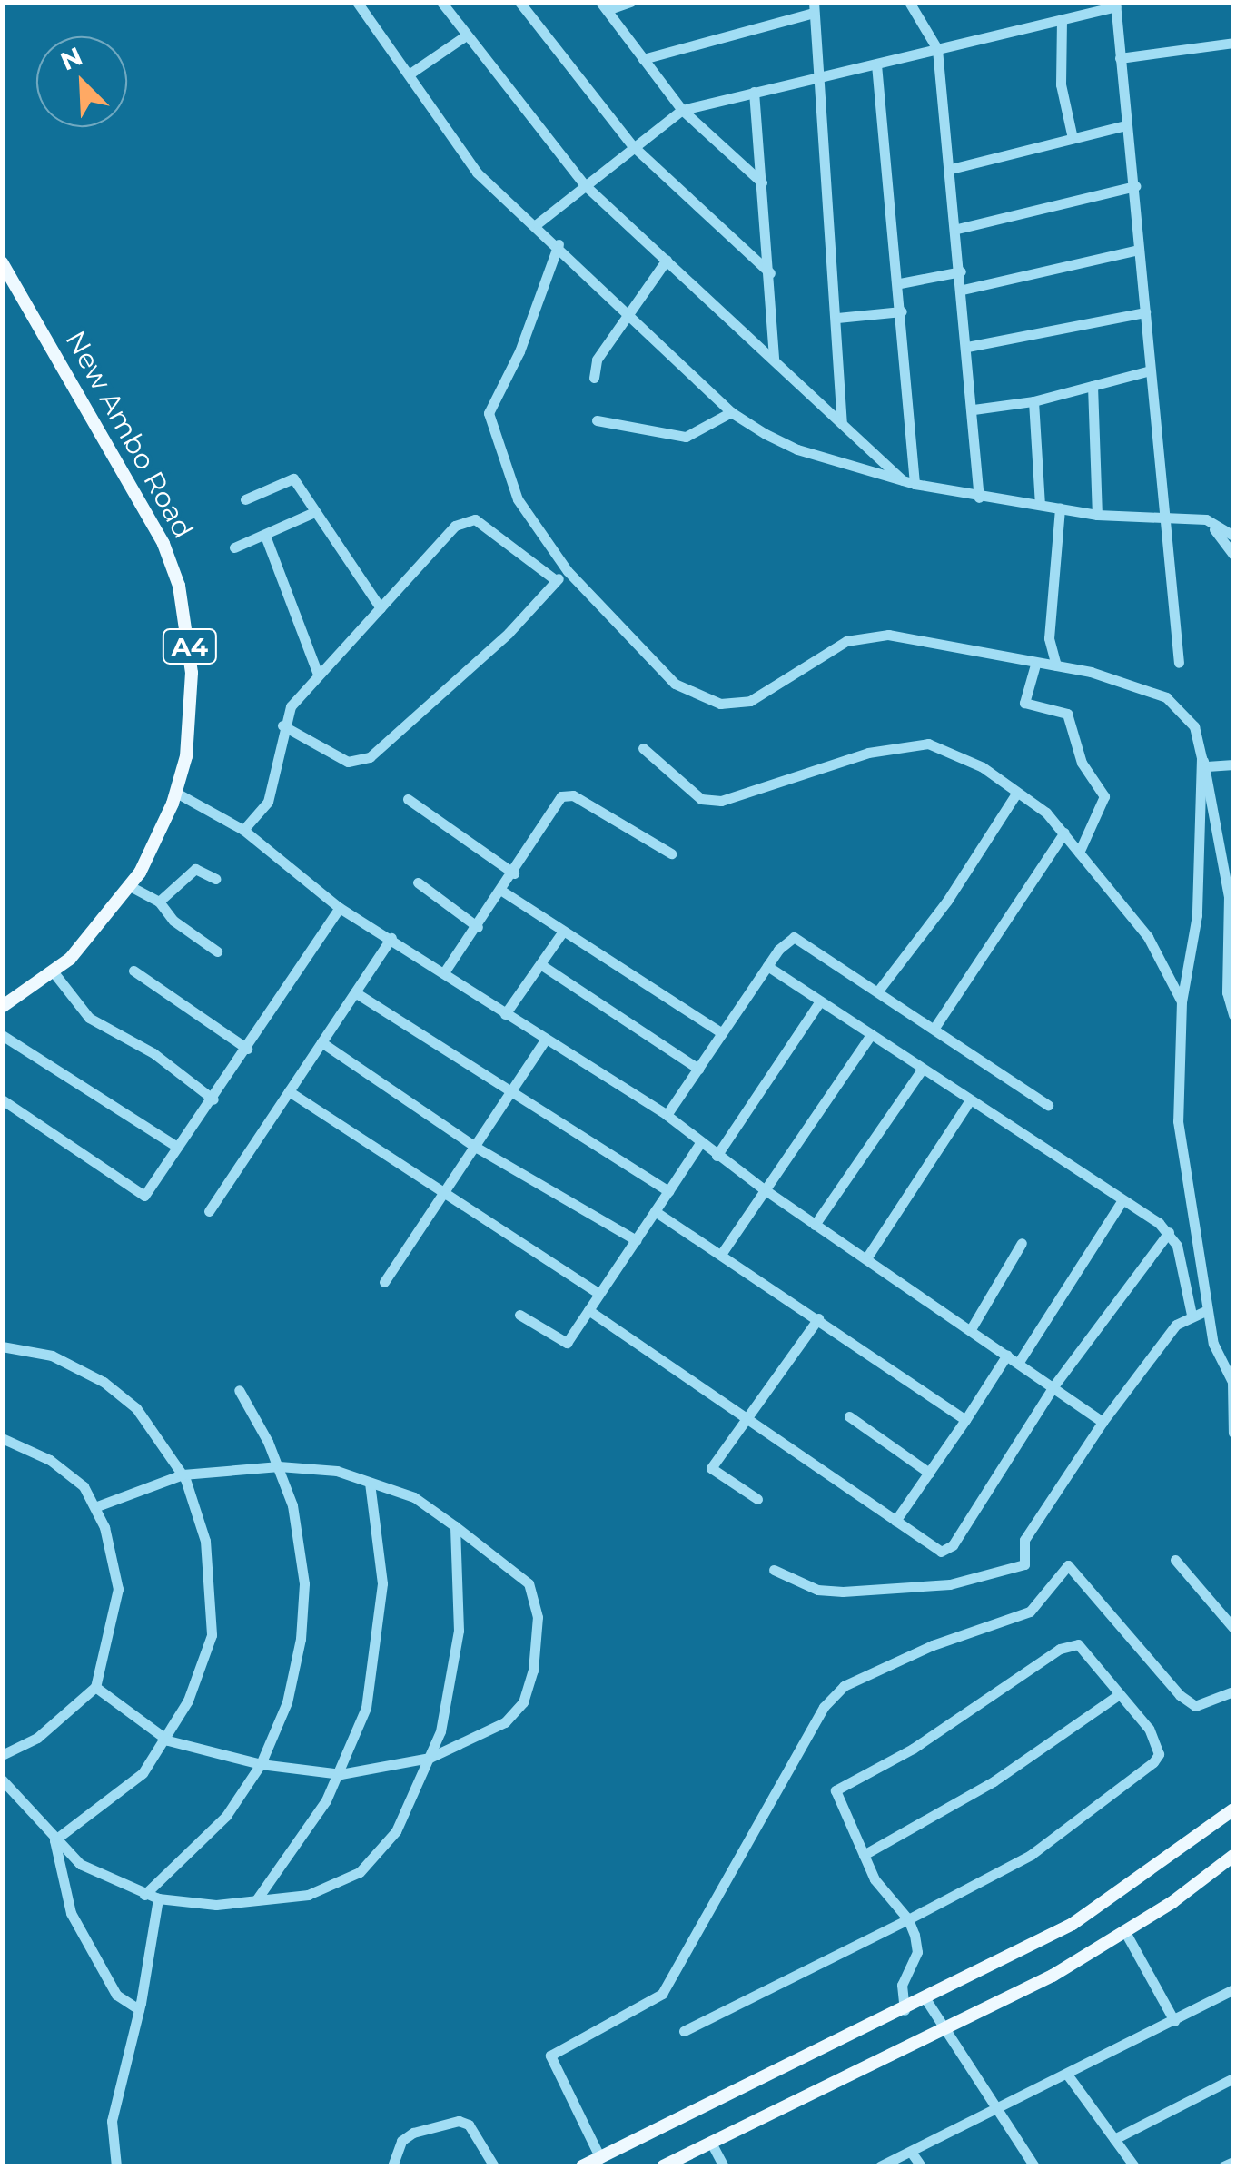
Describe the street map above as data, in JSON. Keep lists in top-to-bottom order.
{
  "streets": {
    "main road": ["New Ambo Road", "A4"]
  },
  "north": "top left"
}
